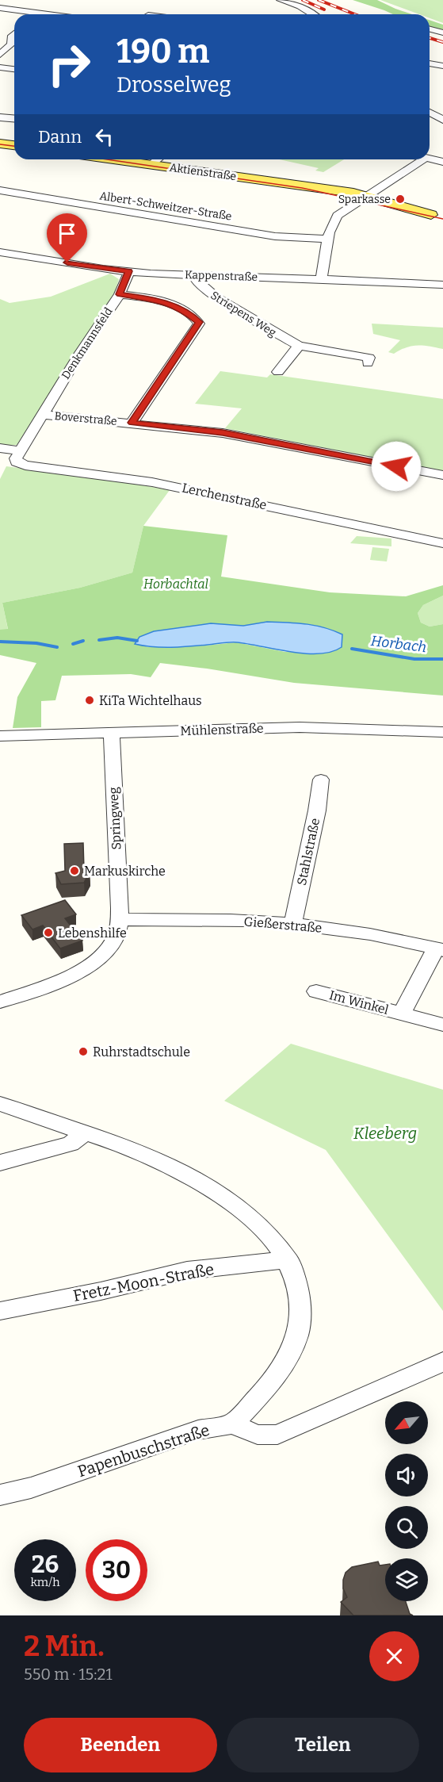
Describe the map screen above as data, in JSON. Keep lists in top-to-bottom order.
{
  "streets": {
    "main road": ["Aktienstraße"],
    "street": [
      "Albert-Schweitzer-Straße",
      "Kappenstraße",
      "Striepens Weg",
      "Denkmannsfeld",
      "Boverstraße",
      "Lerchenstraße",
      "Mühlenstraße",
      "Springweg",
      "Stahlstraße",
      "Gießerstraße",
      "Im Winkel",
      "Fretz-Moon-Straße",
      "Papenbuschstraße"
    ]
  },
  "crossings": [
    ["Kappenstraße", "Striepens Weg"],
    ["Kappenstraße", "Denkmannsfeld"],
    ["Denkmannsfeld", "Boverstraße"],
    ["Boverstraße", "Lerchenstraße"],
    ["Mühlenstraße", "Springweg"],
    ["Springweg", "Gießerstraße"],
    ["Stahlstraße", "Gießerstraße"],
    ["Gießerstraße", "Im Winkel"]
  ],
  "water": ["Horbach"],
  "parks": ["Horbachtal", "Kleeberg"],
  "places": [
    "Sparkasse",
    "KiTa Wichtelhaus",
    "Markuskirche",
    "Lebenshilfe",
    "Ruhrstadtschule"
  ],
  "north": "bottom left",
  "page": {
    "turn": ["190 m", "Drosselweg"],
    "then": "Dann",
    "speed": "26 km/h",
    "limit": "30",
    "heading": ["2 Min.", "550 m · 15:21"],
    "buttons": ["Beenden", "Teilen"]
  }
}
